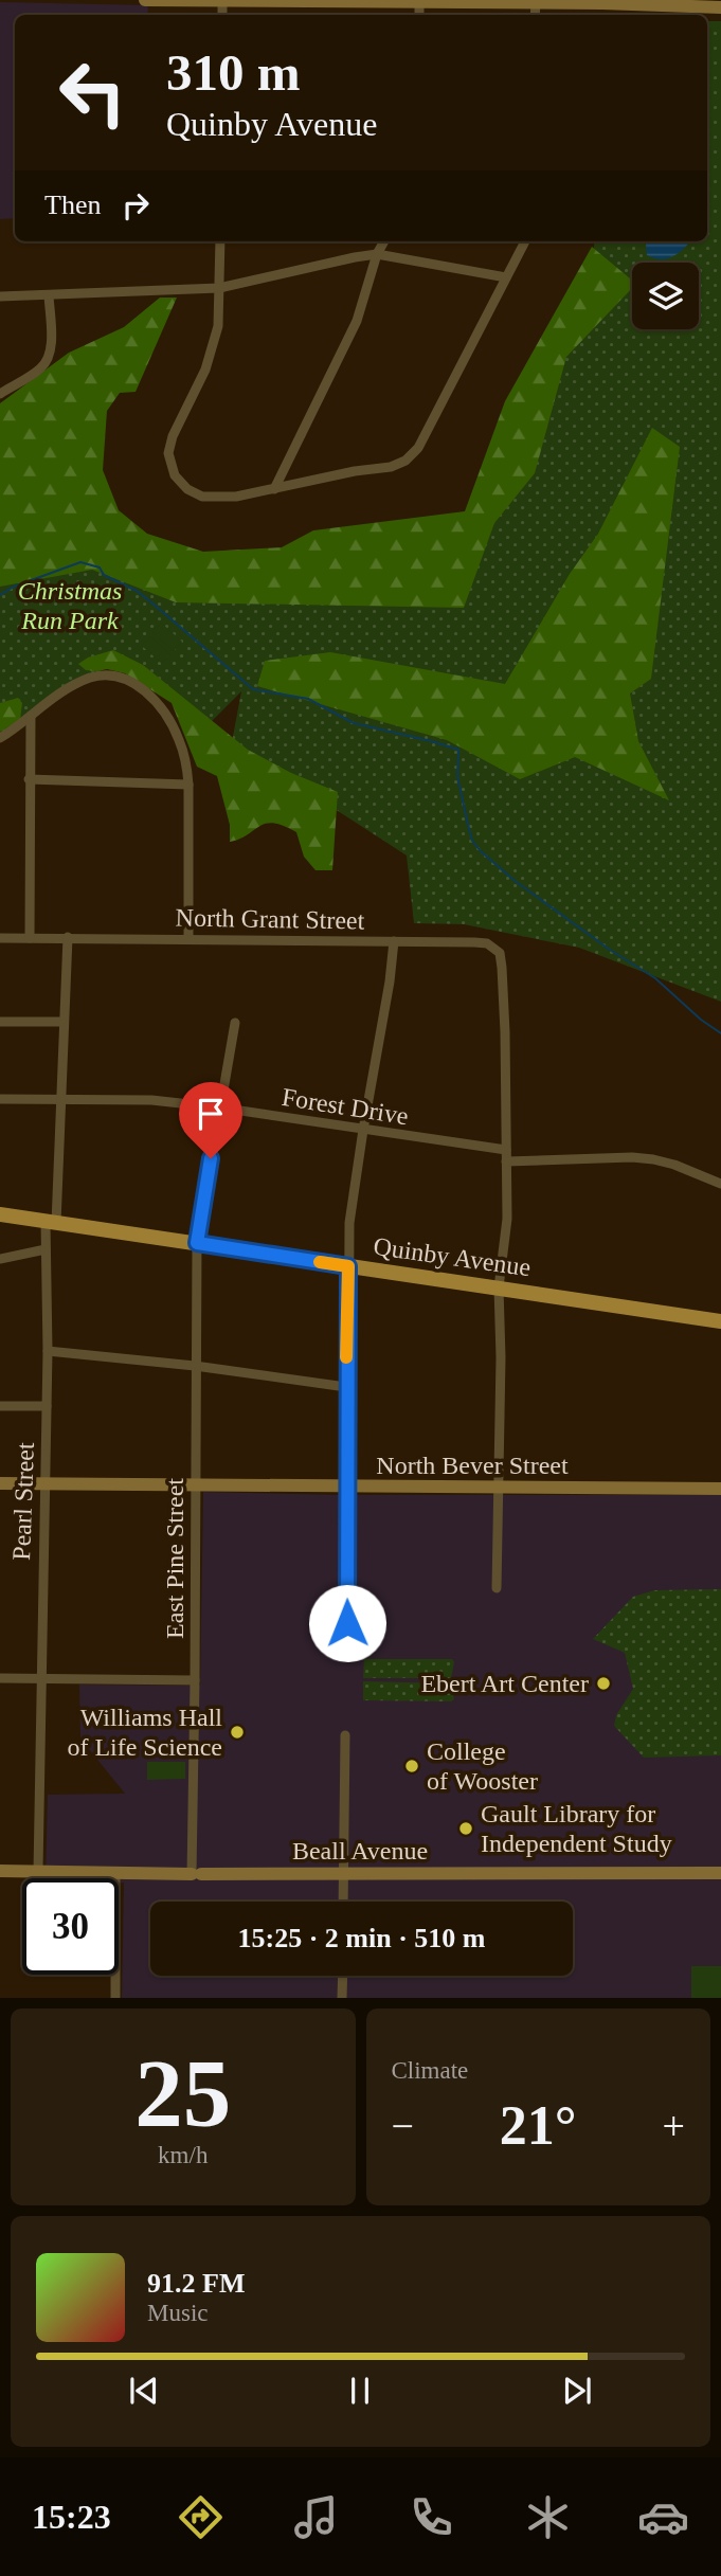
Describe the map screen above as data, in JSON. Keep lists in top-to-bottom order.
{
  "streets": {
    "main road": ["Quinby Avenue"],
    "street": [
      "North Grant Street",
      "Forest Drive",
      "North Bever Street",
      "Pearl Street",
      "East Pine Street",
      "Beall Avenue"
    ]
  },
  "crossings": [
    ["North Grant Street", "Forest Drive"],
    ["North Grant Street", "Quinby Avenue"],
    ["North Grant Street", "North Bever Street"],
    ["North Grant Street", "Pearl Street"],
    ["Forest Drive", "Pearl Street"],
    ["Forest Drive", "East Pine Street"],
    ["Quinby Avenue", "Pearl Street"],
    ["Quinby Avenue", "East Pine Street"],
    ["North Bever Street", "Pearl Street"],
    ["North Bever Street", "East Pine Street"],
    ["Pearl Street", "Beall Avenue"],
    ["East Pine Street", "Beall Avenue"]
  ],
  "parks": ["Christmas Run Park"],
  "places": [
    "Ebert Art Center",
    "Williams Hall of Life Science",
    "College of Wooster",
    "Gault Library for Independent Study"
  ],
  "page": {
    "turn": ["310 m", "Quinby Avenue"],
    "then": "Then",
    "limit": "30",
    "trip": "15:25 · 2 min · 510 m",
    "tile": [
      ["25", "km/h"],
      "Climate"
    ],
    "heat": ["−", "21°", "+"],
    "song": ["91.2 FM", "Music"],
    "tabs": "15:23"
  }
}
